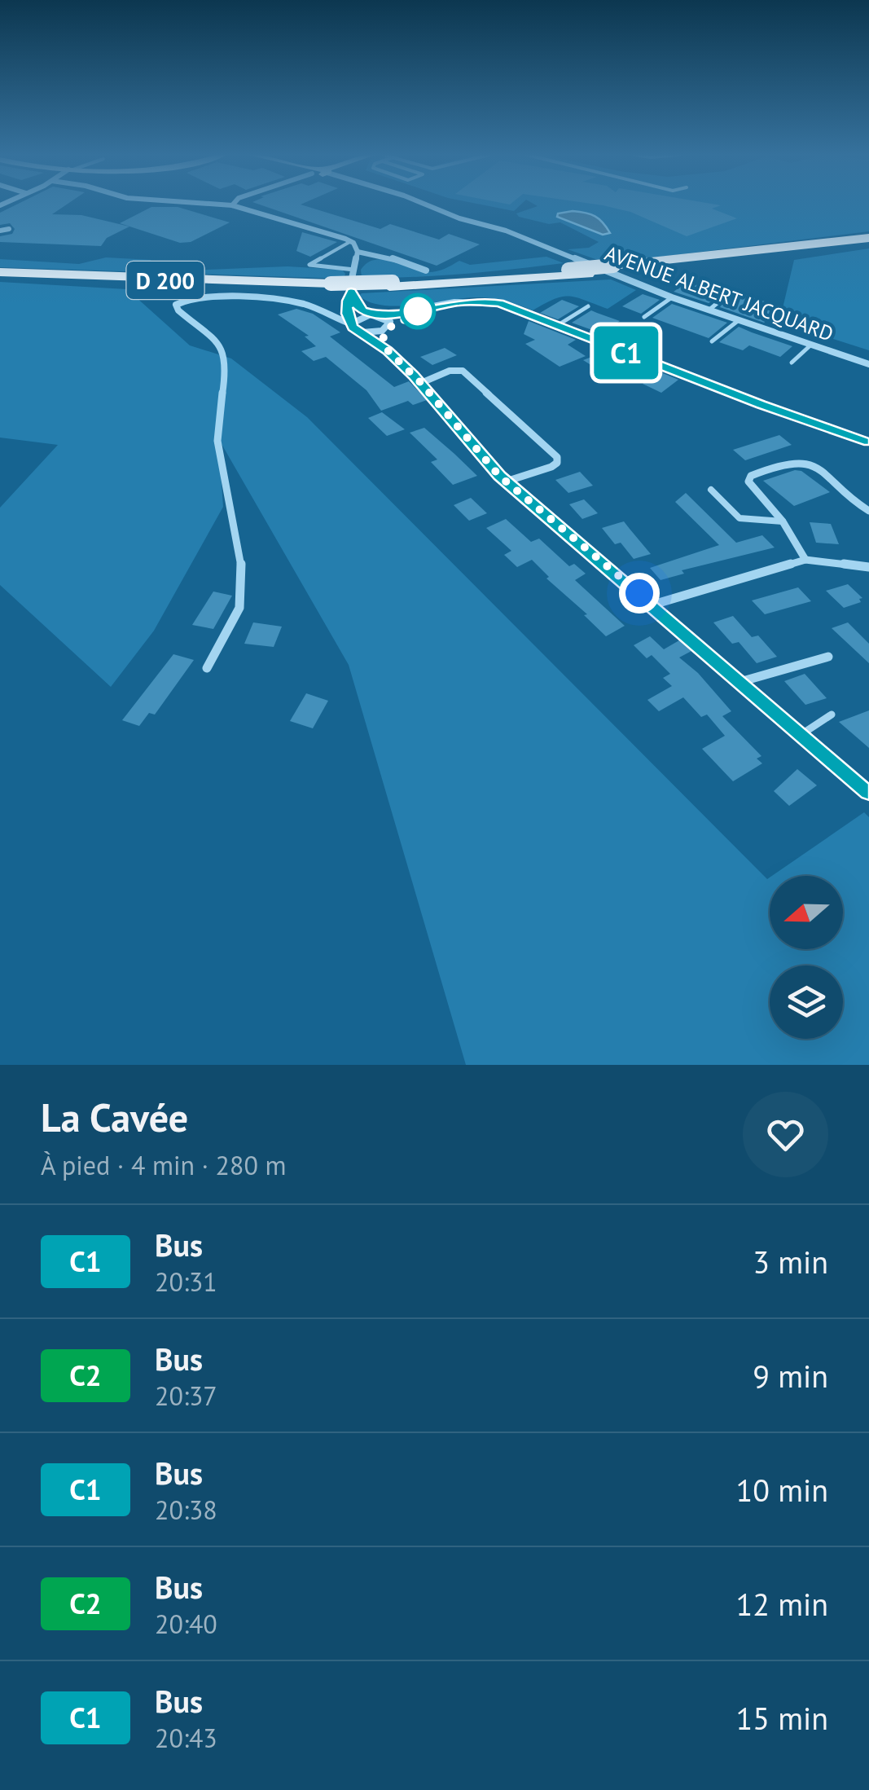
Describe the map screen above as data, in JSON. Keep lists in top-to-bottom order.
{
  "streets": {
    "main road": ["D 200"],
    "street": ["AVENUE ALBERT JACQUARD"]
  },
  "lines": ["bus line C1"],
  "north": "left",
  "page": {
    "on_map": "C1",
    "heading": ["La Cavée", "À pied · 4 min · 280 m"],
    "list": [
      {
        "mark": "C1",
        "name": "Bus",
        "note": "20:31",
        "value": "3 min"
      },
      {
        "mark": "C2",
        "name": "Bus",
        "note": "20:37",
        "value": "9 min"
      },
      {
        "mark": "C1",
        "name": "Bus",
        "note": "20:38",
        "value": "10 min"
      },
      {
        "mark": "C2",
        "name": "Bus",
        "note": "20:40",
        "value": "12 min"
      },
      {
        "mark": "C1",
        "name": "Bus",
        "note": "20:43",
        "value": "15 min"
      }
    ]
  }
}
